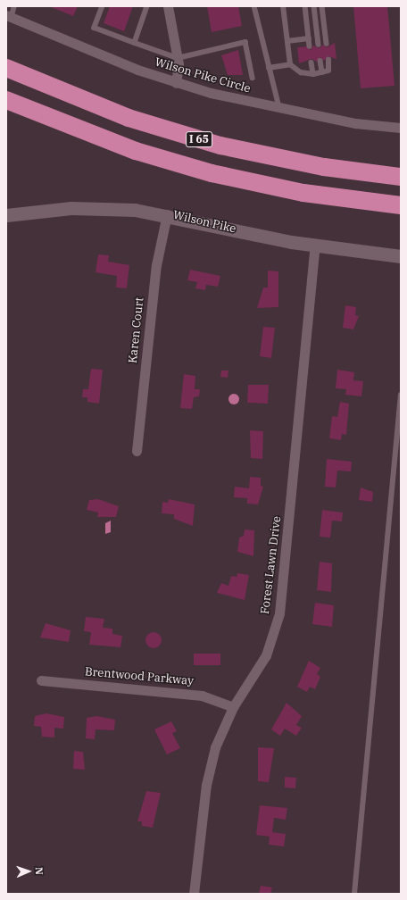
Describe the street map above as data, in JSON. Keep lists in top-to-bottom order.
{
  "streets": {
    "highway": ["I 65"],
    "main road": ["Wilson Pike"],
    "street": [
      "Wilson Pike Circle",
      "Karen Court",
      "Forest Lawn Drive",
      "Brentwood Parkway"
    ]
  },
  "crossings": [
    ["Wilson Pike", "Karen Court"],
    ["Wilson Pike", "Forest Lawn Drive"],
    ["Forest Lawn Drive", "Brentwood Parkway"]
  ],
  "north": "right"
}
